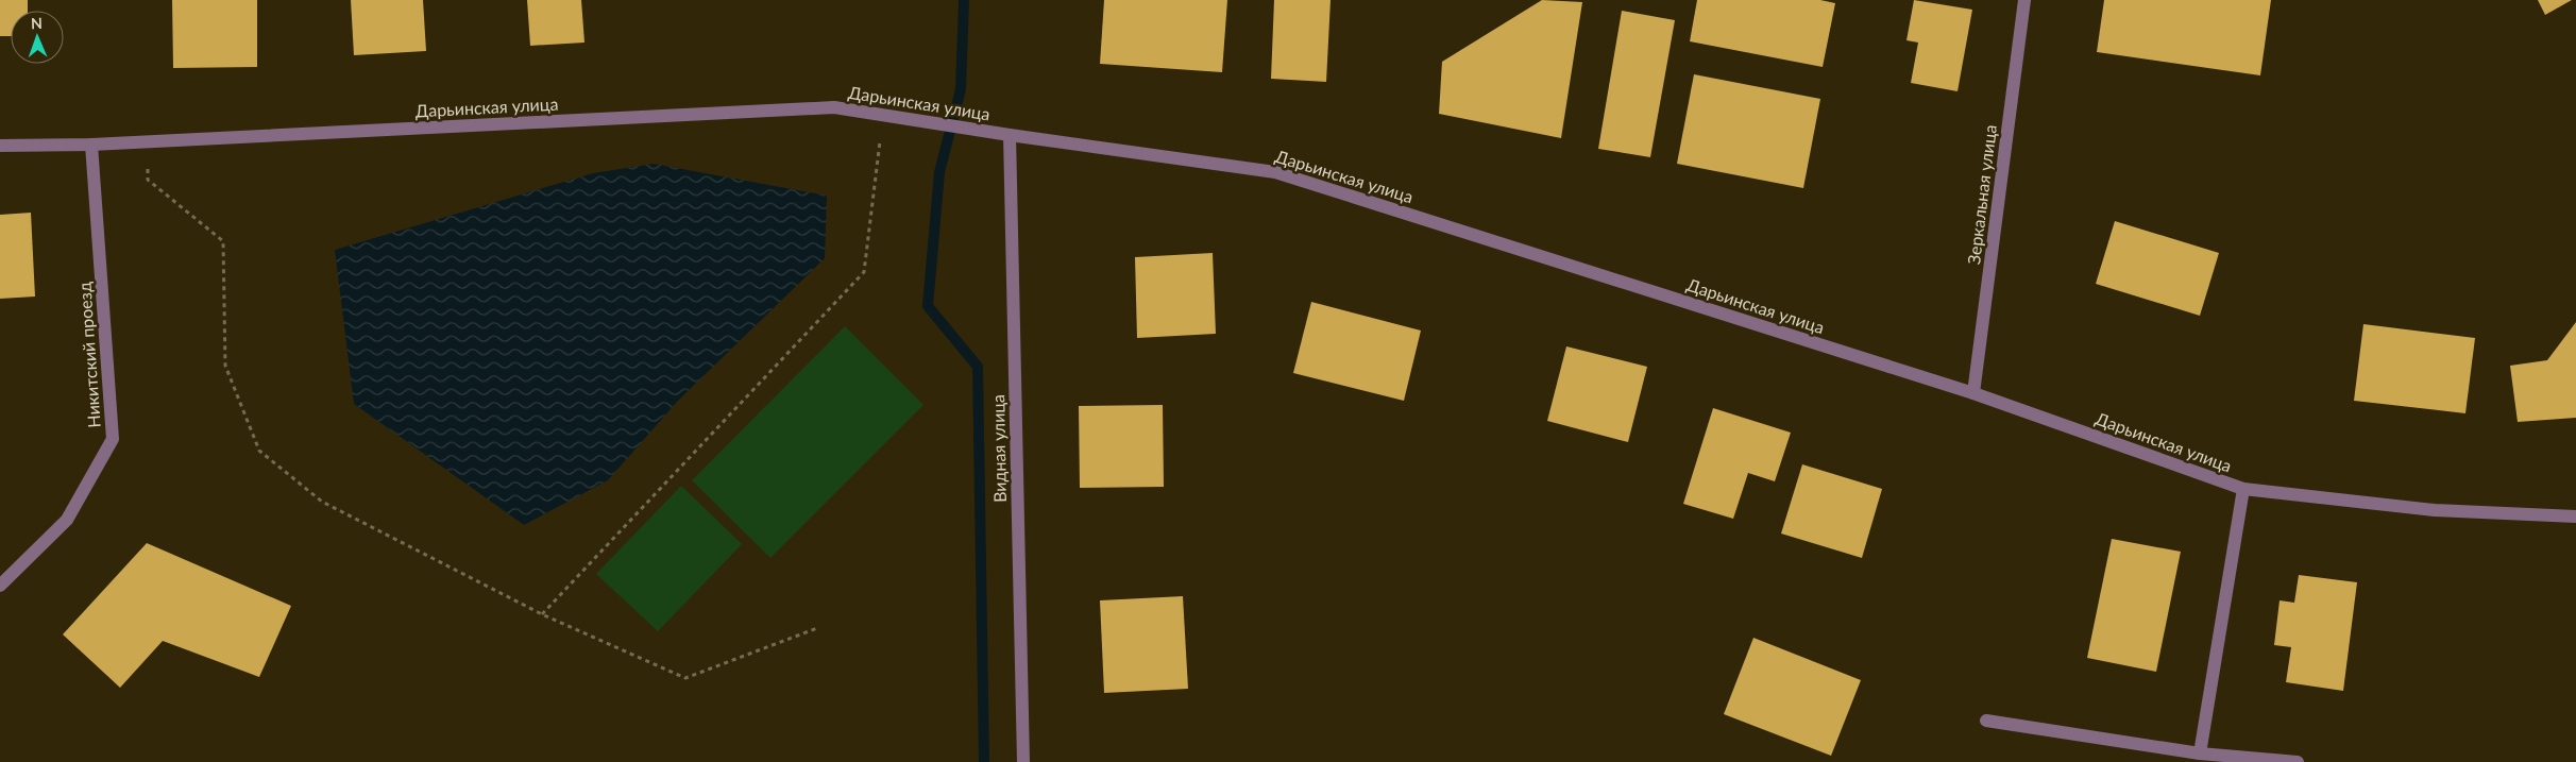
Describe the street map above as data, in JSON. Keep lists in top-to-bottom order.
{
  "streets": {
    "street": [
      "Дарьинская улица",
      "Зеркальная улица",
      "Никитский проезд",
      "Видная улица"
    ]
  },
  "crossings": [
    ["Дарьинская улица", "Зеркальная улица"],
    ["Дарьинская улица", "Никитский проезд"],
    ["Дарьинская улица", "Видная улица"]
  ],
  "north": "top"
}
